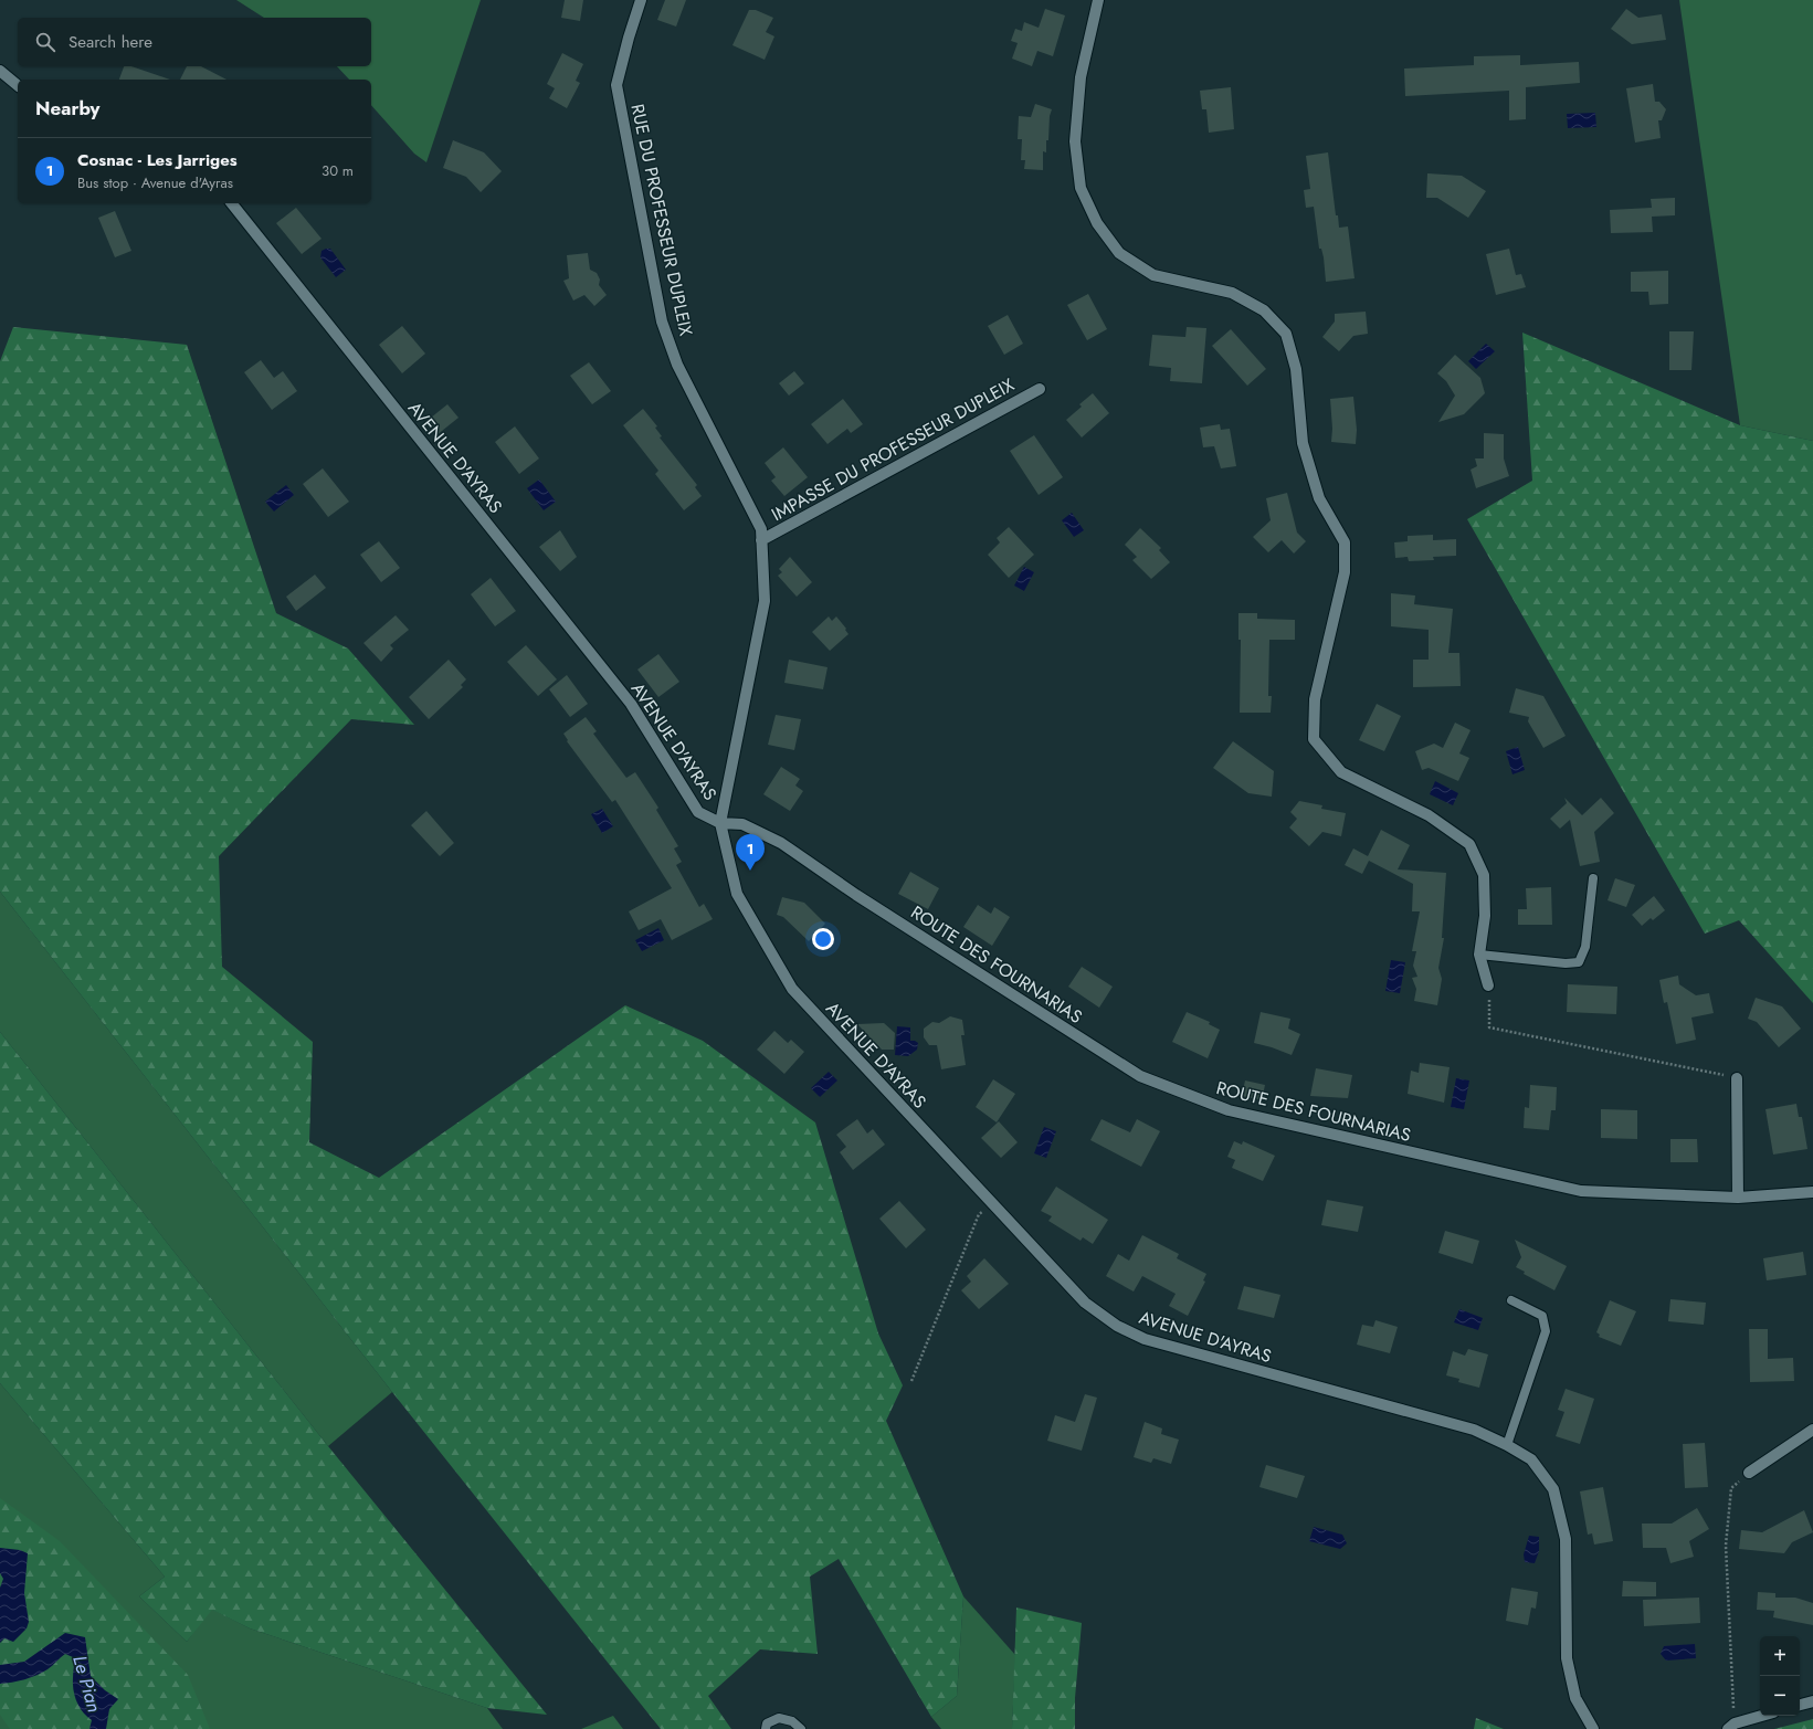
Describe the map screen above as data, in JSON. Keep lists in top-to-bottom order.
{
  "streets": {
    "street": [
      "RUE DU PROFESSEUR DUPLEIX",
      "IMPASSE DU PROFESSEUR DUPLEIX",
      "AVENUE D'AYRAS",
      "ROUTE DES FOURNARIAS"
    ]
  },
  "crossings": [
    ["RUE DU PROFESSEUR DUPLEIX", "IMPASSE DU PROFESSEUR DUPLEIX"],
    ["RUE DU PROFESSEUR DUPLEIX", "AVENUE D'AYRAS"],
    ["RUE DU PROFESSEUR DUPLEIX", "ROUTE DES FOURNARIAS"],
    ["AVENUE D'AYRAS", "ROUTE DES FOURNARIAS"]
  ],
  "water": ["Le Pian"],
  "page": {
    "search": "Search here",
    "heading": "Nearby",
    "list": [
      {
        "mark": "1",
        "name": "Cosnac - Les Jarriges",
        "note": "Bus stop · Avenue d'Ayras",
        "value": "30 m"
      }
    ],
    "pins": "1",
    "map_buttons": ["+", "−"]
  }
}
